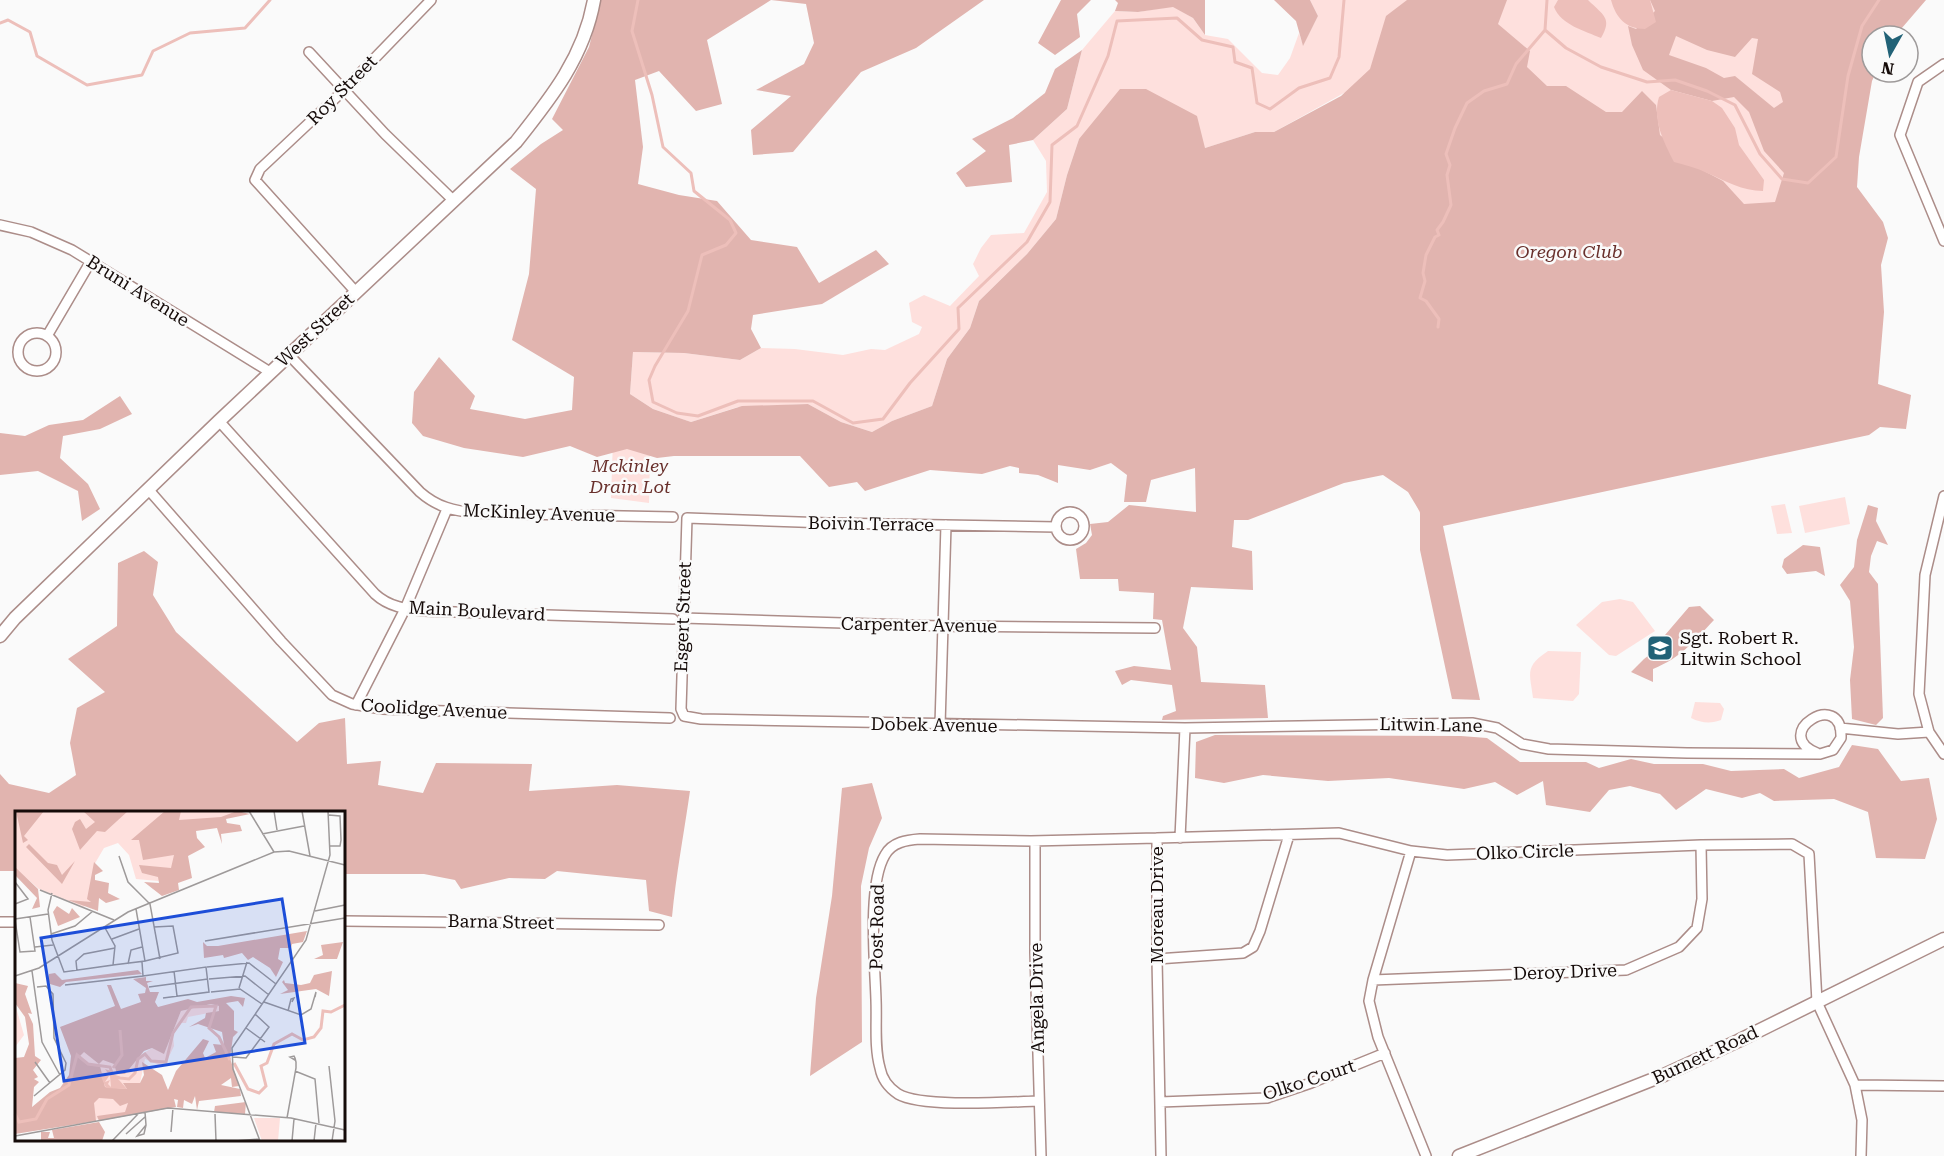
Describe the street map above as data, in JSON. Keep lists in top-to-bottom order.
{
  "streets": {
    "main road": ["West Street", "Burnett Road"],
    "street": [
      "Roy Street",
      "Bruni Avenue",
      "McKinley Avenue",
      "Boivin Terrace",
      "Main Boulevard",
      "Esgert Street",
      "Carpenter Avenue",
      "Coolidge Avenue",
      "Dobek Avenue",
      "Litwin Lane",
      "Olko Circle",
      "Moreau Drive",
      "Barna Street",
      "Post Road",
      "Deroy Drive",
      "Angela Drive",
      "Olko Court"
    ]
  },
  "crossings": [
    ["Roy Street", "West Street"],
    ["Bruni Avenue", "West Street"],
    ["West Street", "McKinley Avenue"],
    ["West Street", "Main Boulevard"],
    ["West Street", "Coolidge Avenue"],
    ["Boivin Terrace", "Esgert Street"],
    ["Main Boulevard", "Esgert Street"],
    ["Main Boulevard", "Carpenter Avenue"],
    ["Esgert Street", "Carpenter Avenue"],
    ["Esgert Street", "Dobek Avenue"],
    ["Dobek Avenue", "Litwin Lane"],
    ["Olko Circle", "Moreau Drive"],
    ["Olko Circle", "Deroy Drive"],
    ["Olko Circle", "Burnett Road"],
    ["Moreau Drive", "Post Road"],
    ["Moreau Drive", "Olko Court"],
    ["Post Road", "Angela Drive"]
  ],
  "parks": ["Oregon Club", "Mckinley Drain Lot"],
  "places": {
    "school or university": ["Sgt. Robert R. Litwin School"]
  },
  "north": "bottom"
}
